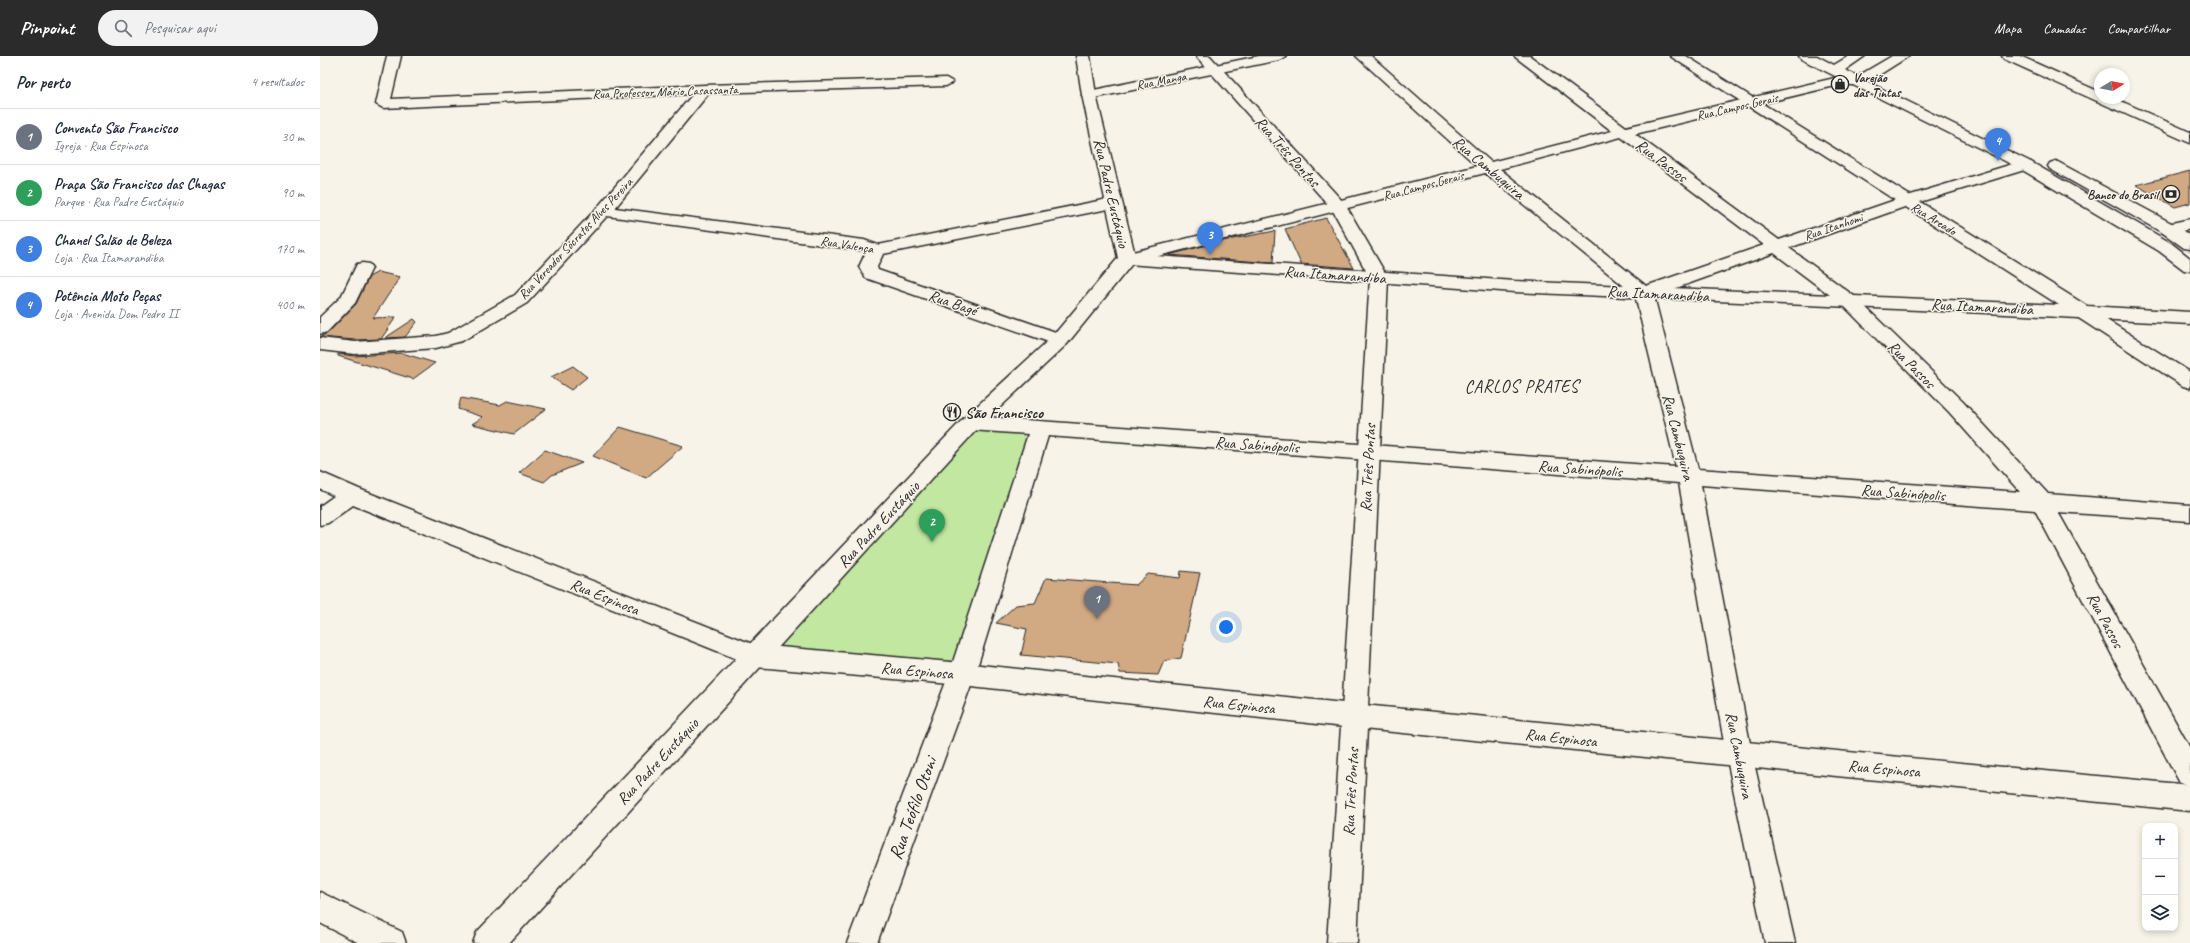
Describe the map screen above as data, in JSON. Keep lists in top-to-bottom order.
{
  "streets": {
    "street": [
      "Rua Manga",
      "Rua Professor Mário Casassanta",
      "Rua Campos Gerais",
      "Rua Três Pontas",
      "Rua Passos",
      "Rua Cambuquira",
      "Rua Padre Eustáquio",
      "Rua Areado",
      "Rua Itanhomi",
      "Rua Vereador Sócrates Alves Pereira",
      "Rua Valença",
      "Rua Itamarandiba",
      "Rua Bagé",
      "Rua Sabinópolis",
      "Rua Espinosa",
      "Rua Teófilo Otoni"
    ]
  },
  "crossings": [
    ["Rua Manga", "Rua Três Pontas"],
    ["Rua Manga", "Rua Padre Eustáquio"],
    ["Rua Professor Mário Casassanta", "Rua Vereador Sócrates Alves Pereira"],
    ["Rua Campos Gerais", "Rua Três Pontas"],
    ["Rua Campos Gerais", "Rua Passos"],
    ["Rua Campos Gerais", "Rua Cambuquira"],
    ["Rua Campos Gerais", "Rua Padre Eustáquio"],
    ["Rua Campos Gerais", "Rua Areado"],
    ["Rua Campos Gerais", "Rua Itamarandiba"],
    ["Rua Três Pontas", "Rua Itamarandiba"],
    ["Rua Três Pontas", "Rua Sabinópolis"],
    ["Rua Três Pontas", "Rua Espinosa"],
    ["Rua Passos", "Rua Itanhomi"],
    ["Rua Passos", "Rua Itamarandiba"],
    ["Rua Passos", "Rua Sabinópolis"],
    ["Rua Cambuquira", "Rua Itanhomi"],
    ["Rua Cambuquira", "Rua Itamarandiba"],
    ["Rua Cambuquira", "Rua Sabinópolis"],
    ["Rua Cambuquira", "Rua Espinosa"],
    ["Rua Padre Eustáquio", "Rua Valença"],
    ["Rua Padre Eustáquio", "Rua Itamarandiba"],
    ["Rua Padre Eustáquio", "Rua Bagé"],
    ["Rua Padre Eustáquio", "Rua Sabinópolis"],
    ["Rua Padre Eustáquio", "Rua Espinosa"],
    ["Rua Areado", "Rua Itanhomi"],
    ["Rua Areado", "Rua Itamarandiba"],
    ["Rua Itanhomi", "Rua Itamarandiba"],
    ["Rua Vereador Sócrates Alves Pereira", "Rua Valença"],
    ["Rua Valença", "Rua Bagé"],
    ["Rua Sabinópolis", "Rua Teófilo Otoni"],
    ["Rua Espinosa", "Rua Teófilo Otoni"]
  ],
  "districts": ["CARLOS PRATES"],
  "places": {
    "shop": ["Varejão das Tintas"],
    "bank": ["Banco do Brasil"],
    "restaurant": ["São Francisco"]
  },
  "north": "right",
  "page": {
    "header": "Pinpoint",
    "search": "Pesquisar aqui",
    "nav": ["Mapa", "Camadas", "Compartilhar"],
    "heading": ["Por perto", "4 resultados"],
    "list": [
      {
        "mark": "1",
        "name": "Convento São Francisco",
        "note": "Igreja · Rua Espinosa",
        "value": "30 m"
      },
      {
        "mark": "2",
        "name": "Praça São Francisco das Chagas",
        "note": "Parque · Rua Padre Eustáquio",
        "value": "90 m"
      },
      {
        "mark": "3",
        "name": "Chanel Salão de Beleza",
        "note": "Loja · Rua Itamarandiba",
        "value": "170 m"
      },
      {
        "mark": "4",
        "name": "Potência Moto Peças",
        "note": "Loja · Avenida Dom Pedro II",
        "value": "400 m"
      }
    ],
    "pins": [
      "4",
      "3",
      "2",
      "1"
    ],
    "map_buttons": ["+", "−"]
  }
}
